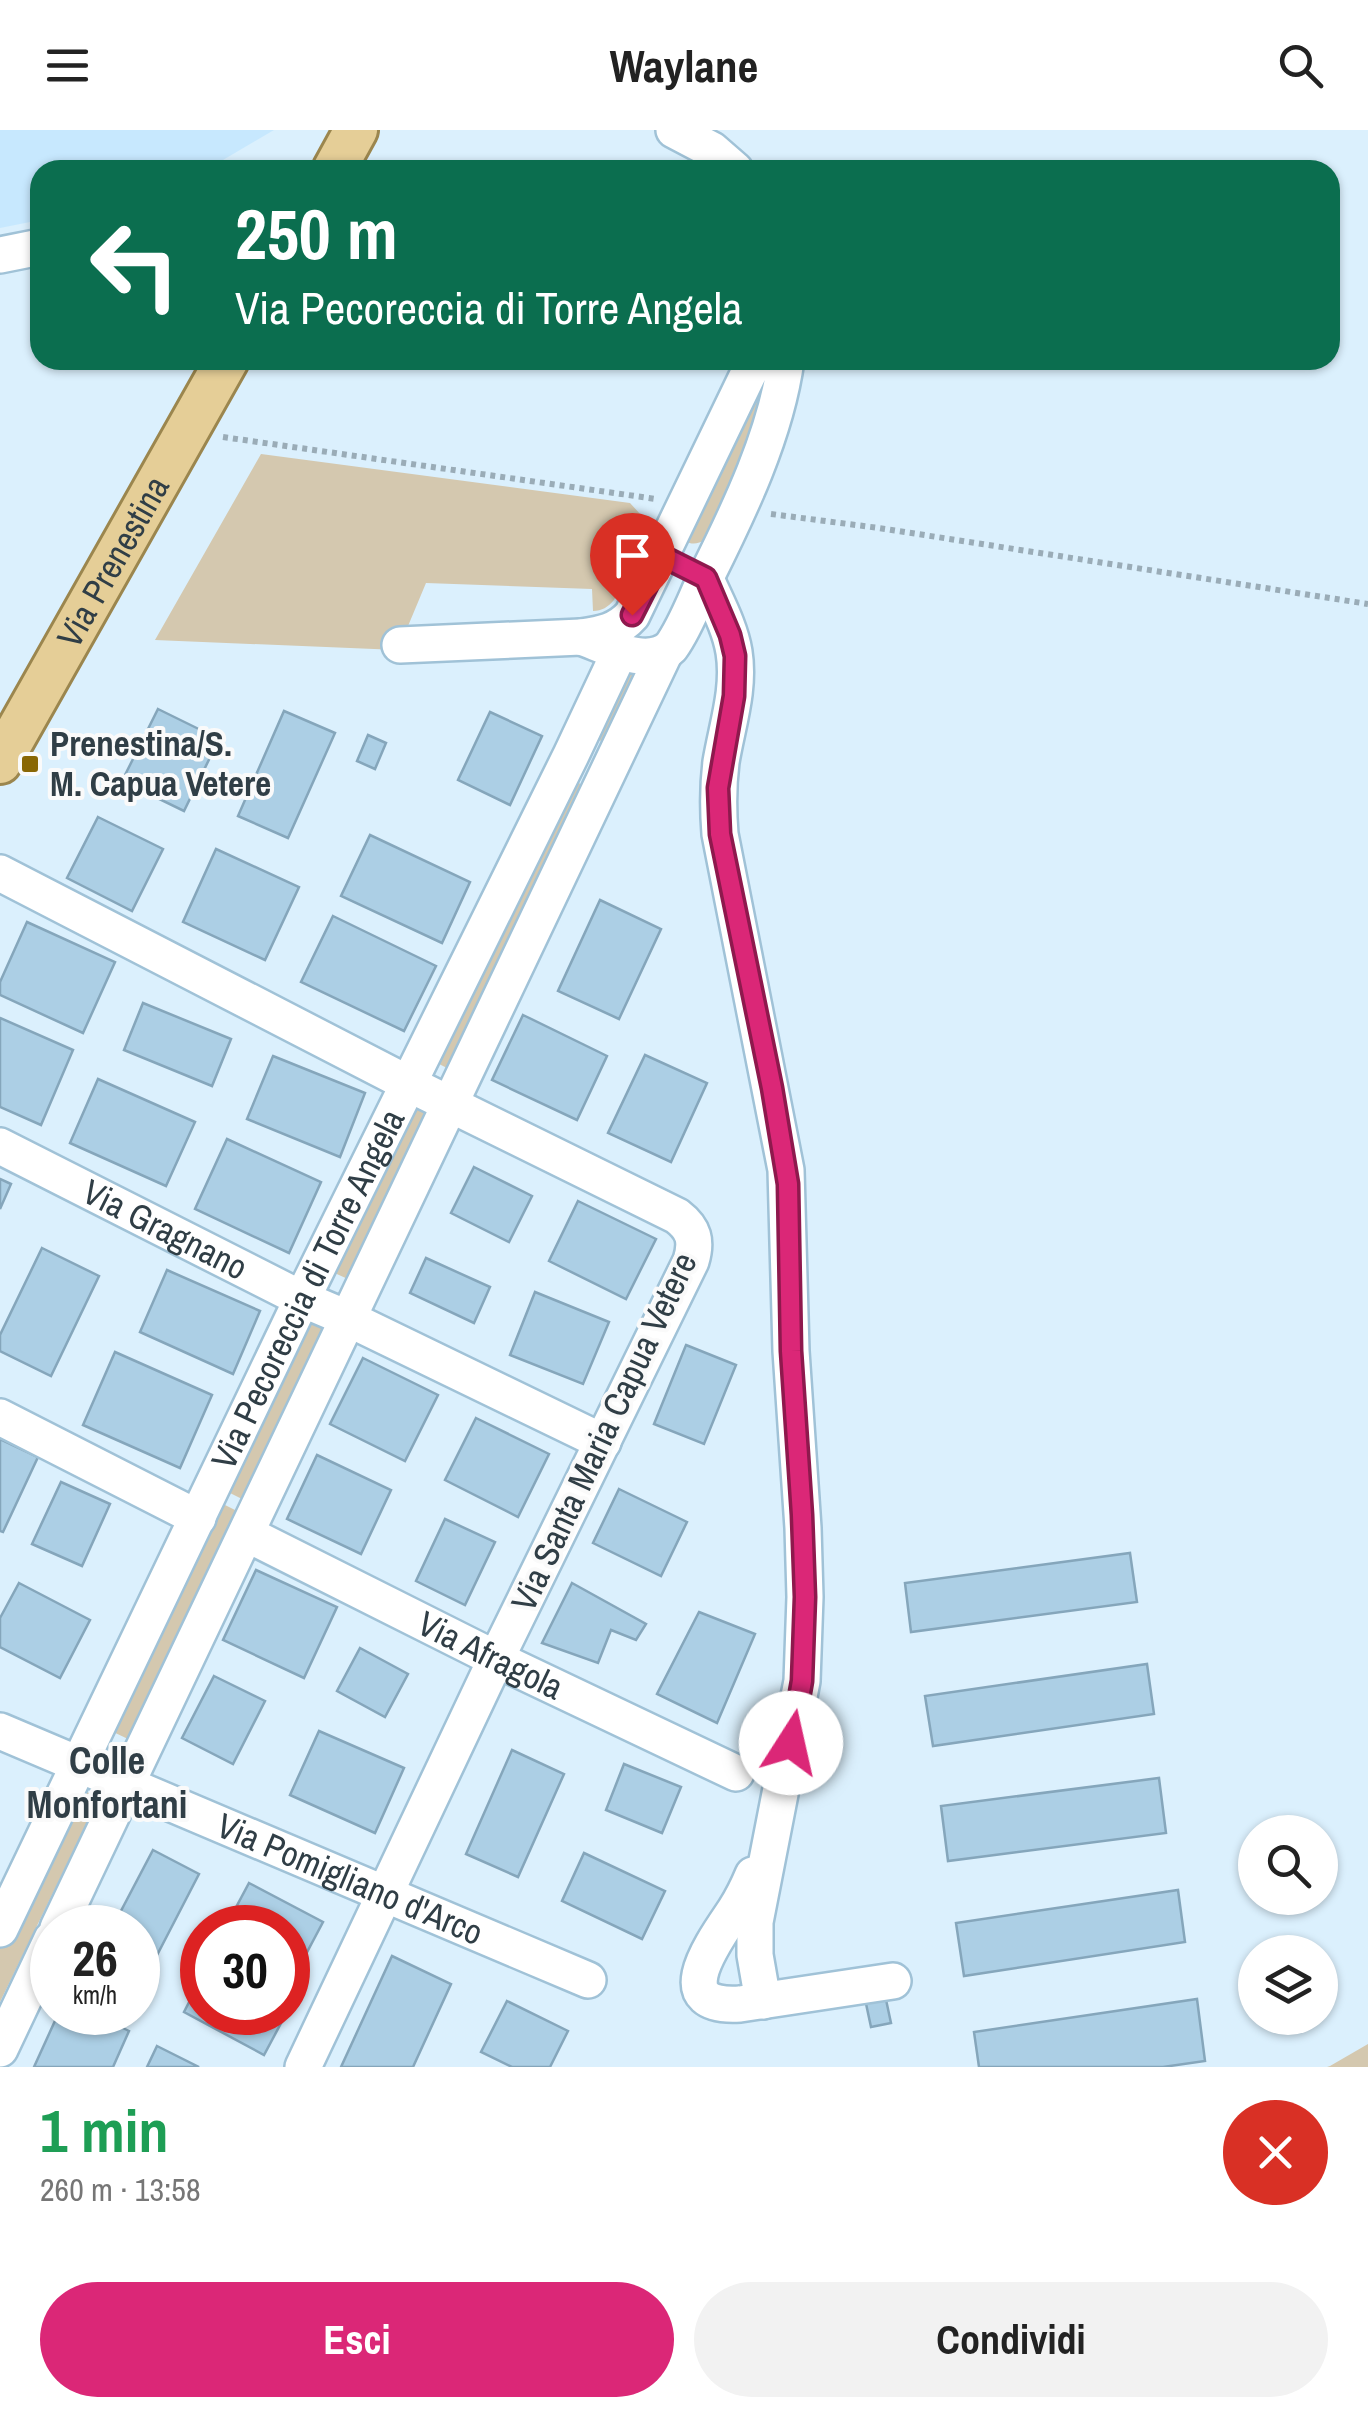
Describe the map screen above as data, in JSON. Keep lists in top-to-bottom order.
{
  "streets": {
    "main road": ["Via Prenestina"],
    "street": [
      "Via Gragnano",
      "Via Pecoreccia di Torre Angela",
      "Via Santa Maria Capua Vetere",
      "Via Afragola",
      "Via Pomigliano d'Arco"
    ]
  },
  "crossings": [
    ["Via Gragnano", "Via Pecoreccia di Torre Angela"],
    ["Via Gragnano", "Via Santa Maria Capua Vetere"],
    ["Via Pecoreccia di Torre Angela", "Via Santa Maria Capua Vetere"],
    ["Via Pecoreccia di Torre Angela", "Via Afragola"],
    ["Via Pecoreccia di Torre Angela", "Via Pomigliano d'Arco"],
    ["Via Santa Maria Capua Vetere", "Via Afragola"],
    ["Via Santa Maria Capua Vetere", "Via Pomigliano d'Arco"]
  ],
  "districts": ["Colle Monfortani"],
  "places": {
    "transit": ["Prenestina/S. M. Capua Vetere"]
  },
  "page": {
    "header": "Waylane",
    "turn": ["250 m", "Via Pecoreccia di Torre Angela"],
    "speed": "26 km/h",
    "limit": "30",
    "heading": ["1 min", "260 m · 13:58"],
    "buttons": ["Esci", "Condividi"]
  }
}
